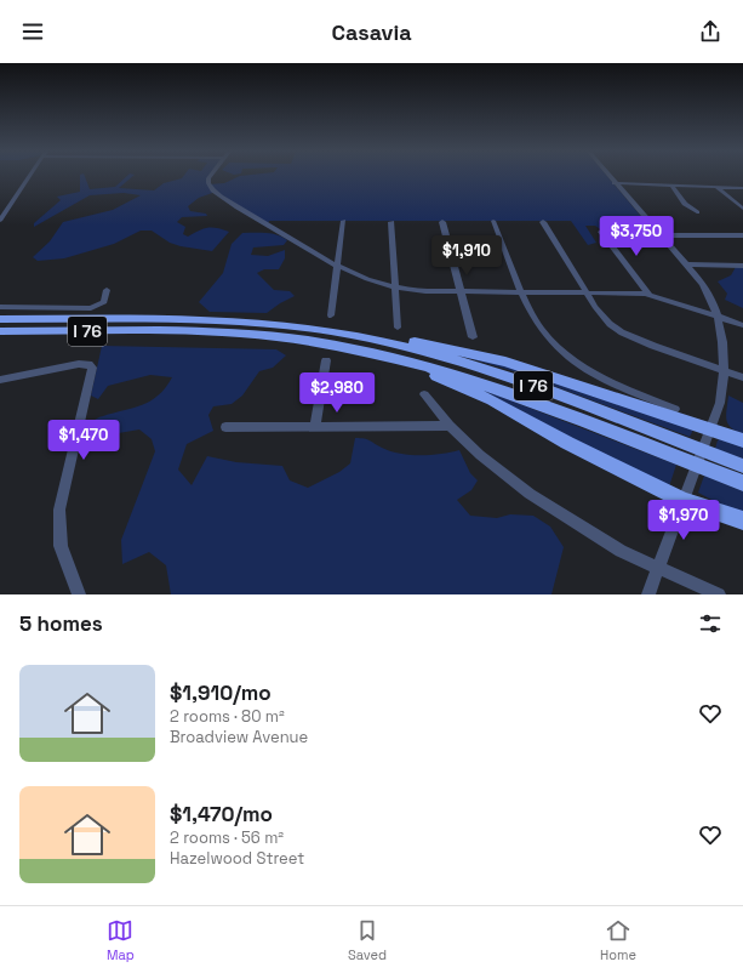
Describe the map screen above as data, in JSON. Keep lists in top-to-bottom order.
{
  "streets": {
    "highway": ["I 76"]
  },
  "page": {
    "header": "Casavia",
    "price": [
      "$3,750",
      "$1,910",
      "$2,980",
      "$1,470",
      "$1,970"
    ],
    "heading": "5 homes",
    "list": [
      {
        "name": "$1,910/mo",
        "note": "2 rooms · 80 m² · Broadview Avenue"
      },
      {
        "name": "$1,470/mo",
        "note": "2 rooms · 56 m² · Hazelwood Street"
      }
    ],
    "tabs": ["Map", "Saved", "Home"]
  }
}
